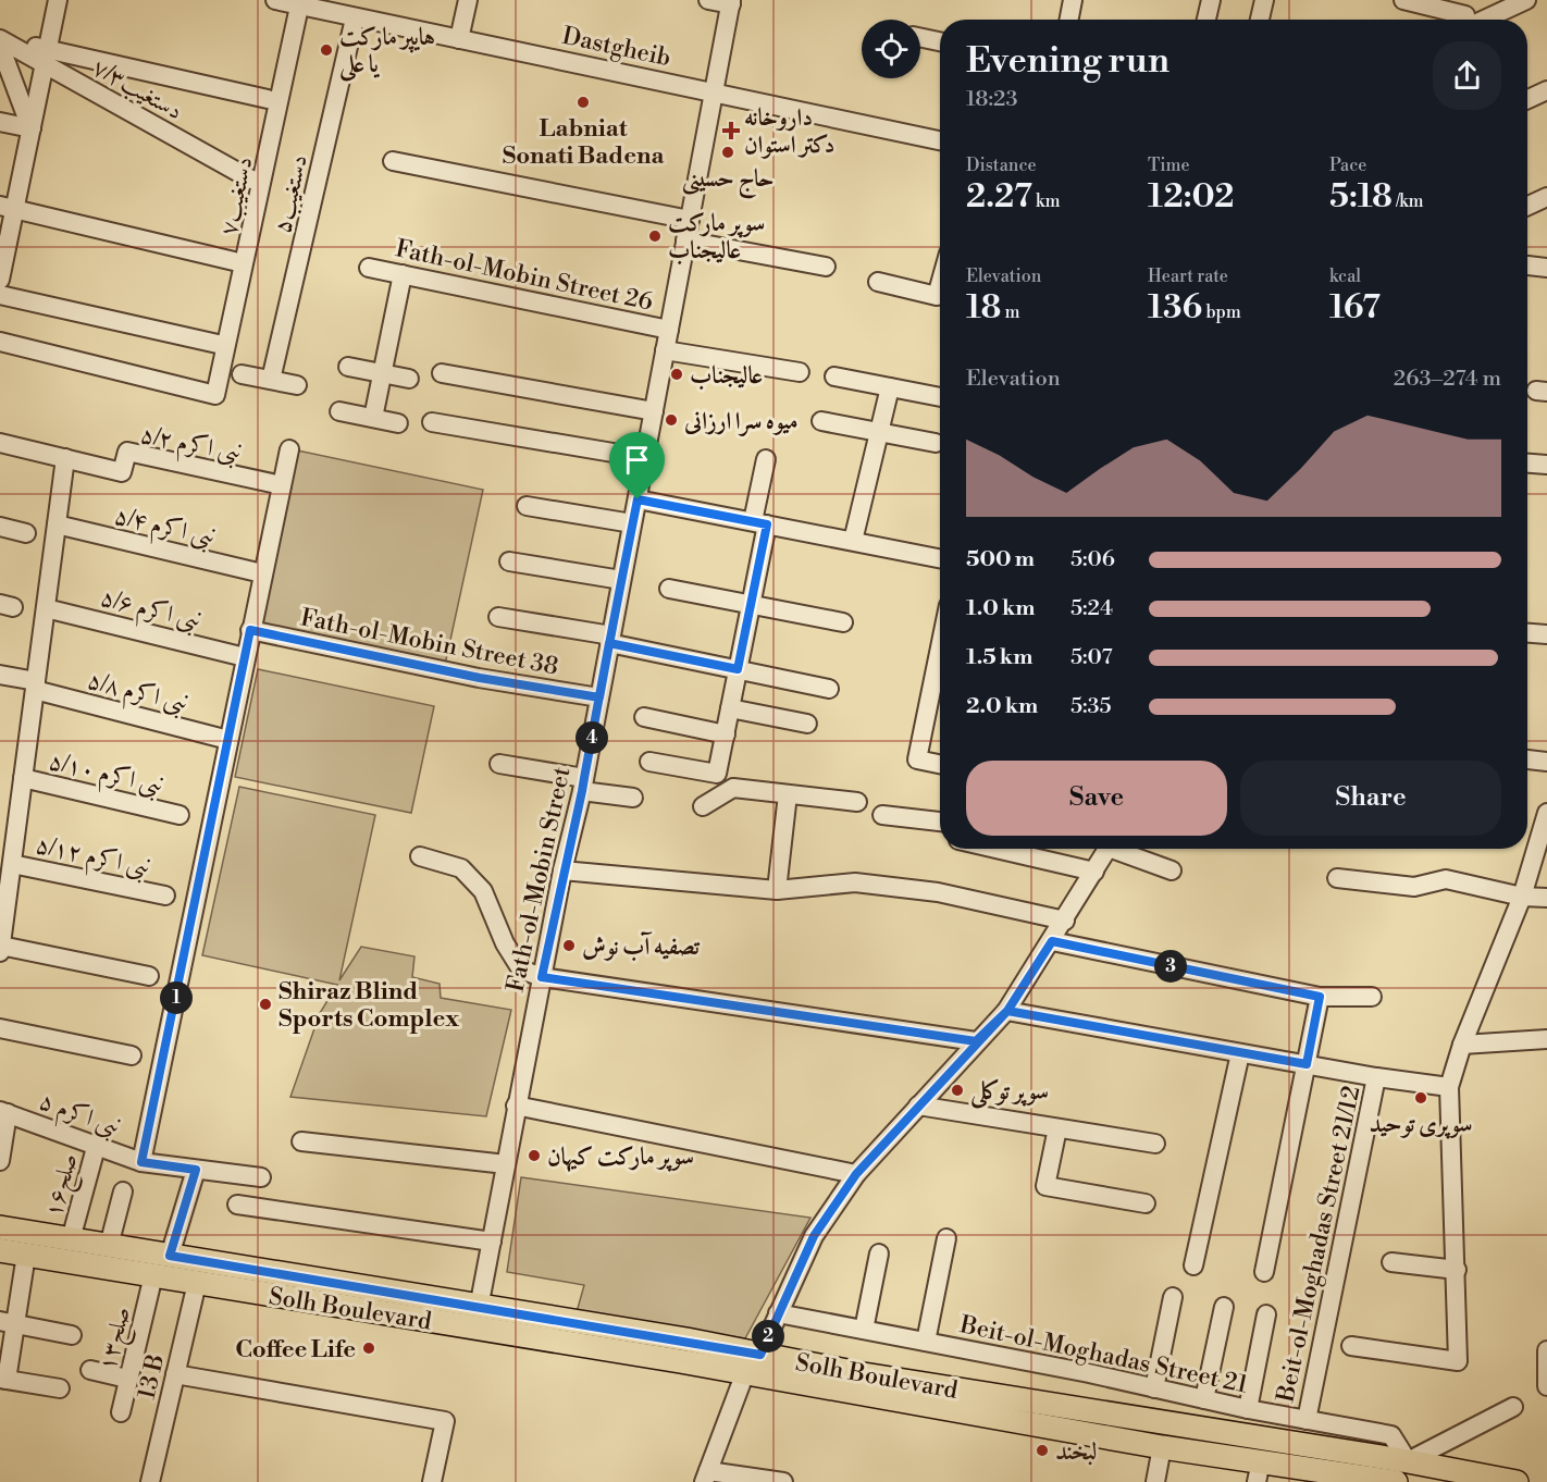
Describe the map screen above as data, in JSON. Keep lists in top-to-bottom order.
{
  "streets": {
    "main road": ["Solh Boulevard"],
    "street": [
      "Dastgheib",
      "دستغیب۷/۳",
      "دستغیب۵",
      "دستغیب۷",
      "Fath-ol-Mobin Street 26",
      "نبی اکرم ۵/۲",
      "نبی اکرم ۵/۴",
      "نبی اکرم ۵/۶",
      "Fath-ol-Mobin Street 38",
      "نبی اکرم ۵/۸",
      "نبی اکرم ۵/۱۰",
      "نبی اکرم ۵/۱۲",
      "Fath-ol-Mobin Street",
      "نبی اکرم ۵",
      "صلح۱۶",
      "Beit-ol-Moghadas Street 21/12",
      "صلح۱۳",
      "Beit-ol-Moghadas Street 21",
      "13 B"
    ]
  },
  "crossings": [
    ["Dastgheib", "دستغیب۵"],
    ["Dastgheib", "دستغیب۷"],
    ["Dastgheib", "Fath-ol-Mobin Street"],
    ["Fath-ol-Mobin Street 26", "Fath-ol-Mobin Street"],
    ["Fath-ol-Mobin Street 38", "Fath-ol-Mobin Street"],
    ["Fath-ol-Mobin Street", "Solh Boulevard"],
    ["نبی اکرم ۵", "صلح۱۶"],
    ["صلح۱۶", "Solh Boulevard"],
    ["Beit-ol-Moghadas Street 21/12", "Beit-ol-Moghadas Street 21"],
    ["Solh Boulevard", "صلح۱۳"],
    ["Solh Boulevard", "Beit-ol-Moghadas Street 21"],
    ["Solh Boulevard", "13 B"]
  ],
  "places": {
    "other": [
      "هایپر مارکت یا علی",
      "Labniat Sonati Badena",
      "حاج حسینی",
      "سوپر مارکت عالیجناب",
      "عالیجناب",
      "میوه سرا ارزانی",
      "تصفیه آب نوش",
      "Shiraz Blind Sports Complex",
      "سوپر توکلی",
      "سوپری توحید",
      "سوپر مارکت کیهان",
      "Coffee Life",
      "لبخند"
    ],
    "health": ["داروخانه دکتر استوان"]
  },
  "page": {
    "heading": ["Evening run", "18:23"],
    "stats": [
      ["Distance", "2.27 km"],
      ["Time", "12:02"],
      ["Pace", "5:18 /km"],
      ["Elevation", "18 m"],
      ["Heart rate", "136 bpm"],
      ["kcal", "167"]
    ],
    "chart": ["Elevation", "263–274 m"],
    "list": [
      {
        "name": "500 m",
        "note": "5:06"
      },
      {
        "name": "1.0 km",
        "note": "5:24"
      },
      {
        "name": "1.5 km",
        "note": "5:07"
      },
      {
        "name": "2.0 km",
        "note": "5:35"
      }
    ],
    "pins": [
      "4",
      "3",
      "1",
      "2"
    ],
    "buttons": ["Save", "Share"]
  }
}
